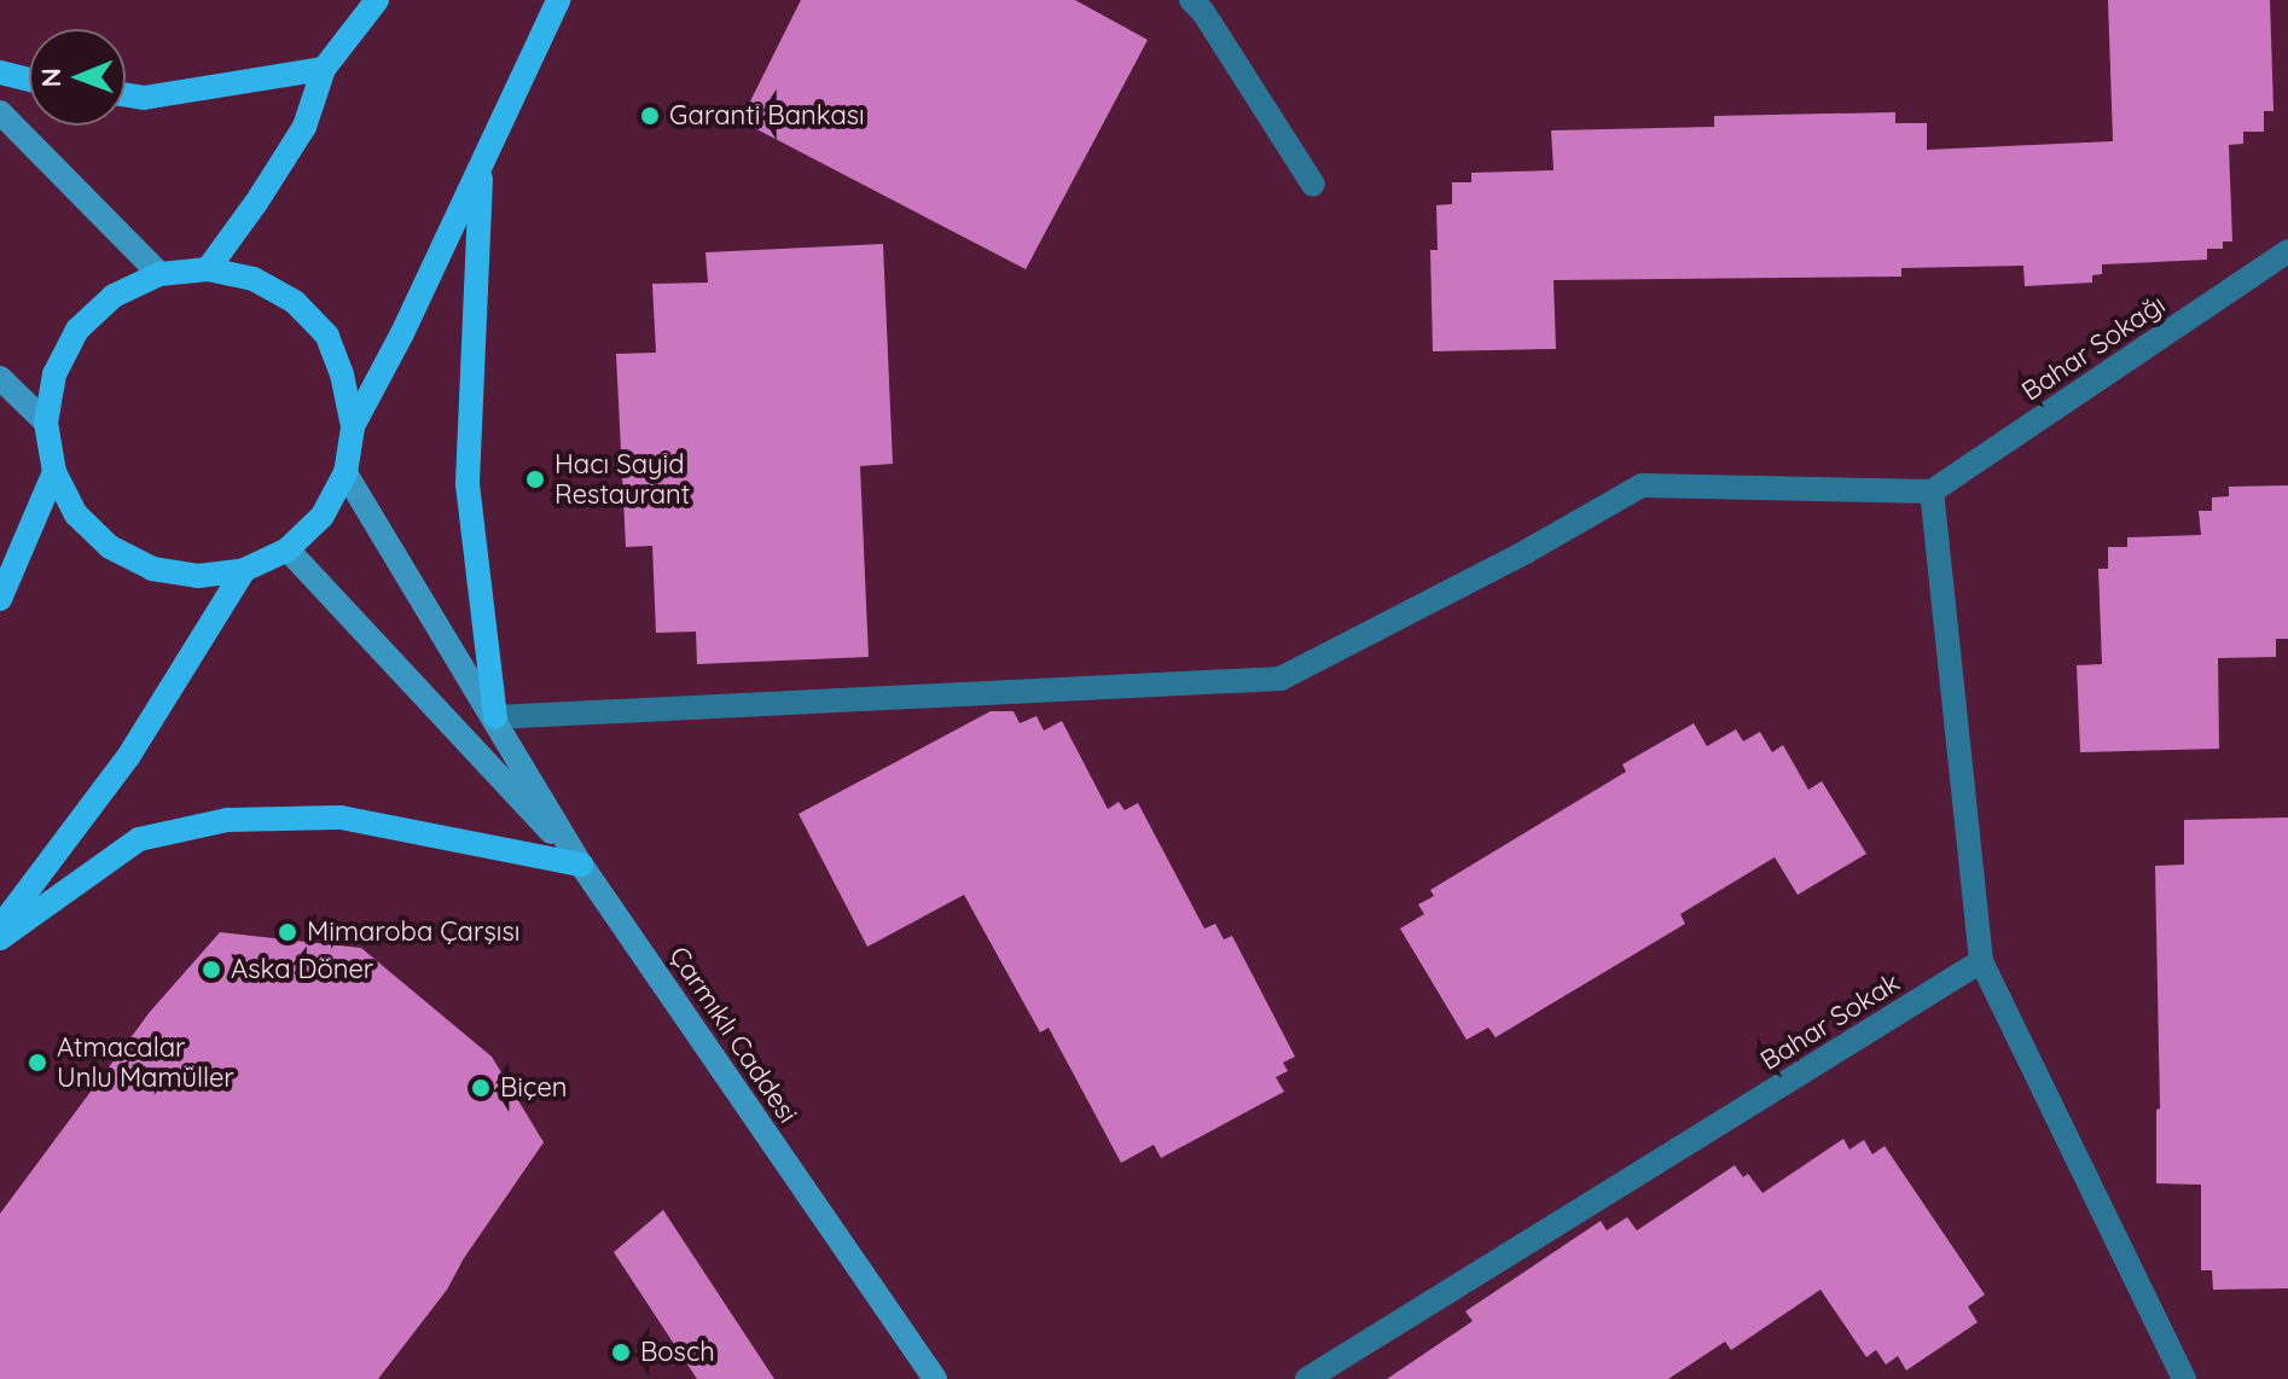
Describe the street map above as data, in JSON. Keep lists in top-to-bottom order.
{
  "streets": {
    "main road": ["Çarmıklı Caddesi"],
    "street": ["Bahar Sokağı", "Bahar Sokak"]
  },
  "places": [
    "Garanti Bankası",
    "Hacı Sayid Restaurant",
    "Mimaroba Çarşısı",
    "Aska Döner",
    "Atmacalar Unlu Mamüller",
    "Biçen",
    "Bosch"
  ],
  "north": "left"
}
